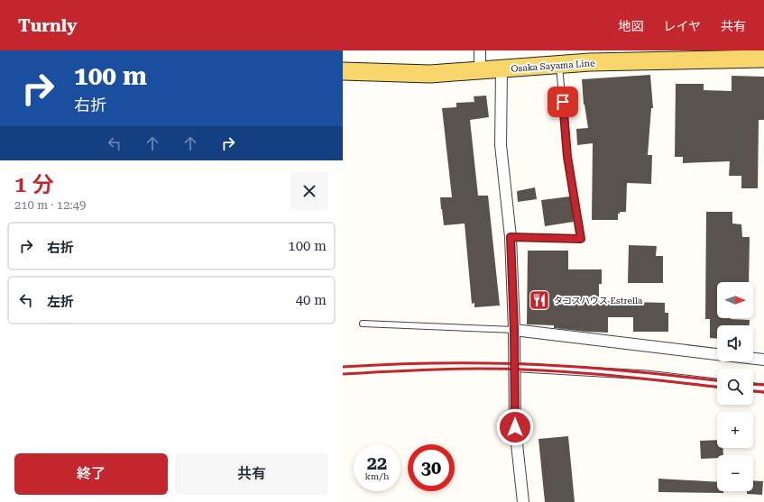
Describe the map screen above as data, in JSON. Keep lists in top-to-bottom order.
{
  "streets": {
    "main road": ["Osaka Sayama Line"]
  },
  "places": {
    "restaurant": ["タコスハウス Estrella"]
  },
  "north": "right",
  "page": {
    "header": "Turnly",
    "nav": ["地図", "レイヤ", "共有"],
    "turn": ["100 m", "右折"],
    "heading": ["1 分", "210 m · 12:49"],
    "list": [
      {
        "name": "右折",
        "value": "100 m"
      },
      {
        "name": "左折",
        "value": "40 m"
      }
    ],
    "map_buttons": ["+", "−"],
    "speed": "22 km/h",
    "limit": "30",
    "buttons": ["終了", "共有"]
  }
}
